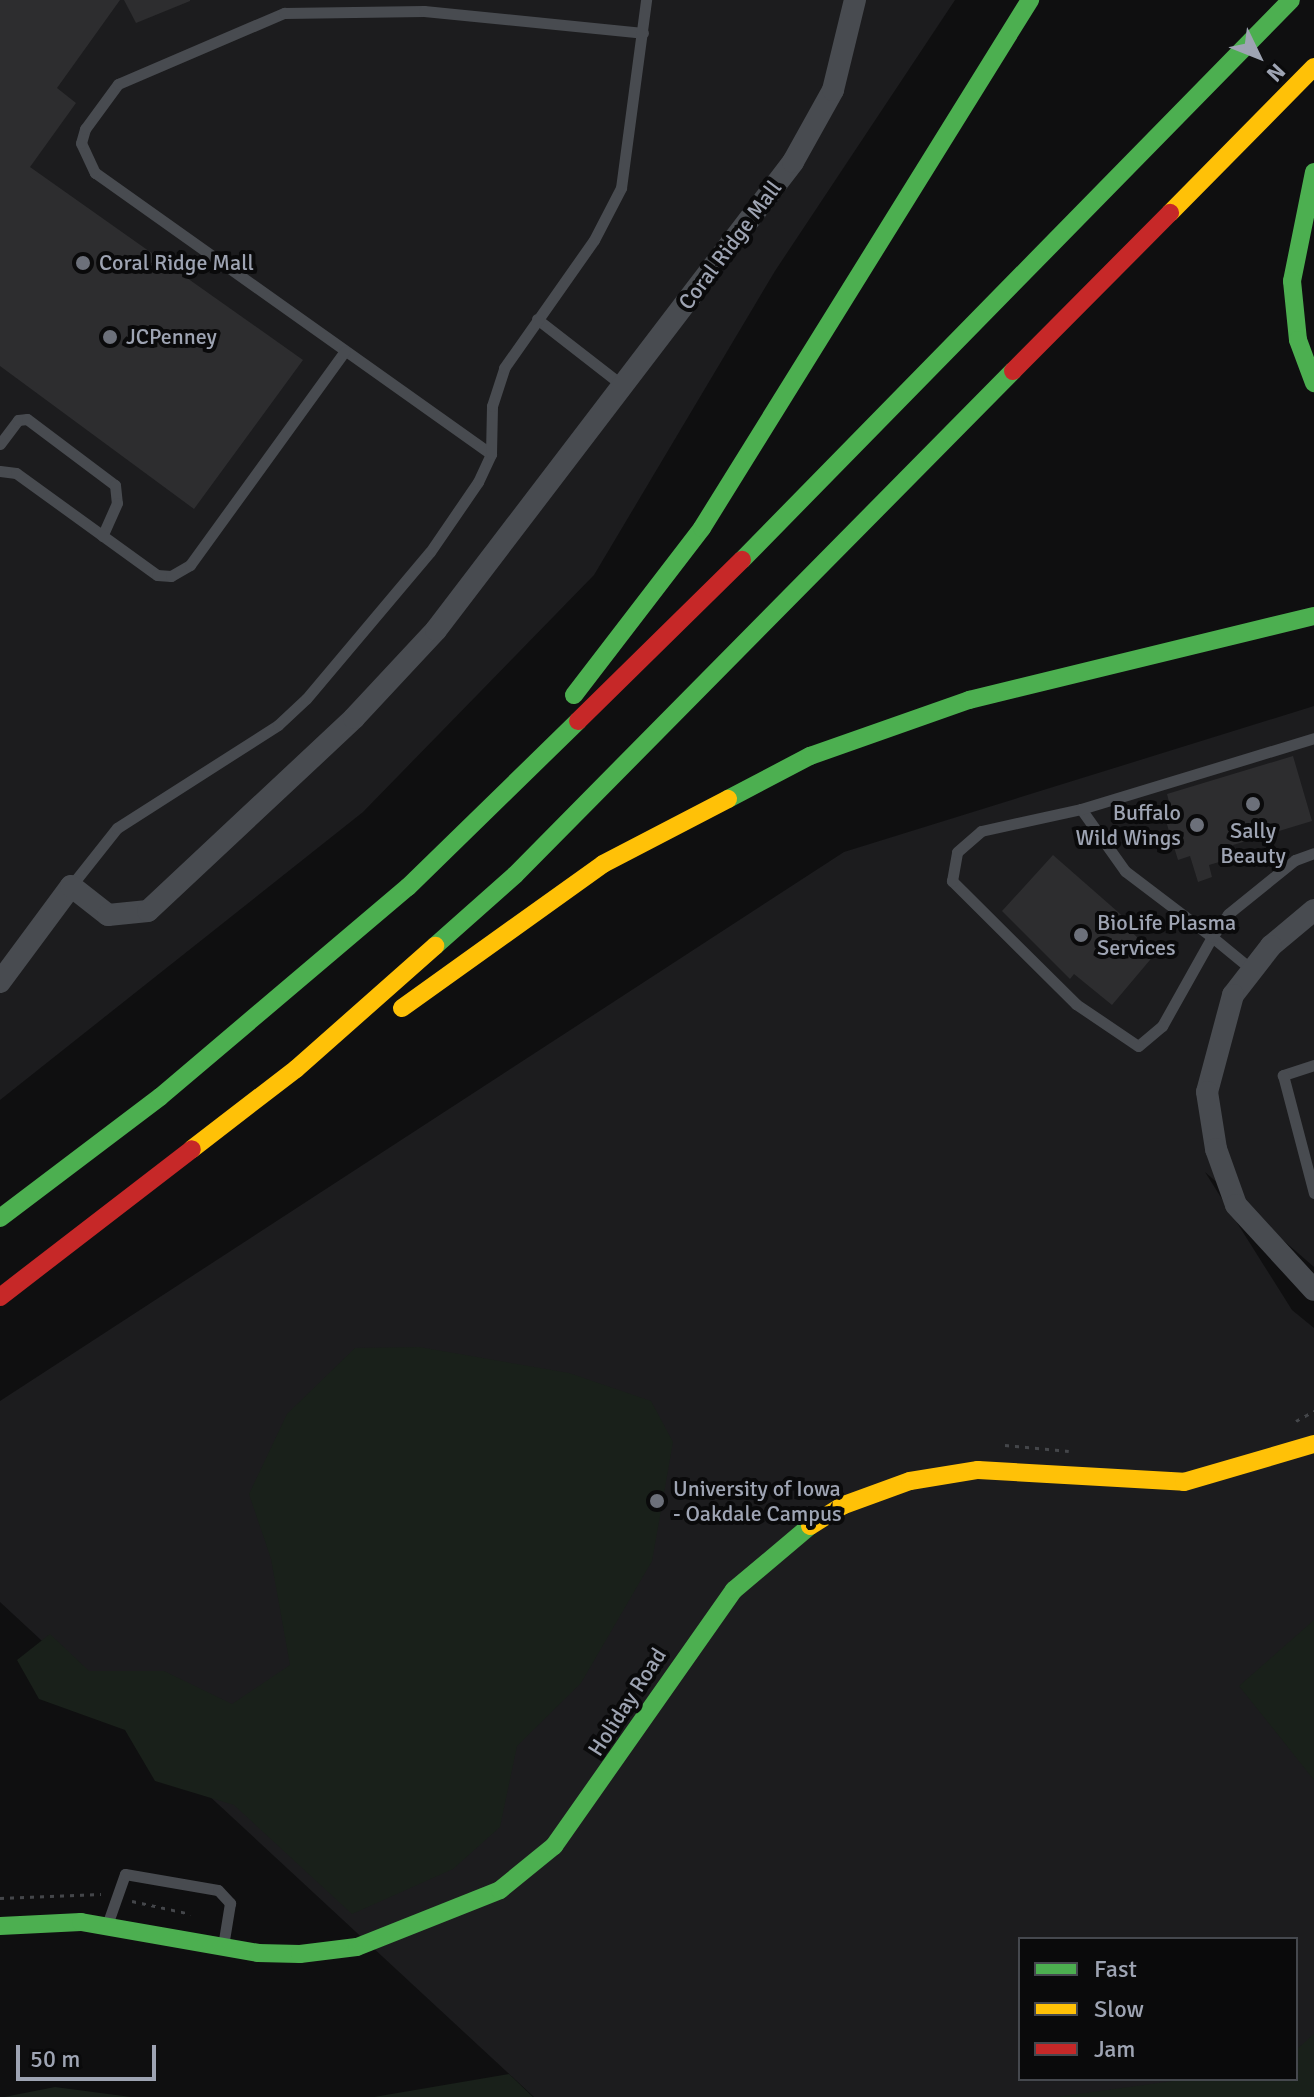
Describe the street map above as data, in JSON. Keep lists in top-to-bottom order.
{
  "streets": {
    "main road": ["Holiday Road"],
    "street": ["Coral Ridge Mall"]
  },
  "places": [
    "Coral Ridge Mall",
    "JCPenney",
    "Sally Beauty",
    "Buffalo Wild Wings",
    "BioLife Plasma Services",
    "University of Iowa - Oakdale Campus"
  ],
  "legend": ["Fast", "Slow", "Jam"],
  "scale_bar": "50 m",
  "north": "bottom right"
}
